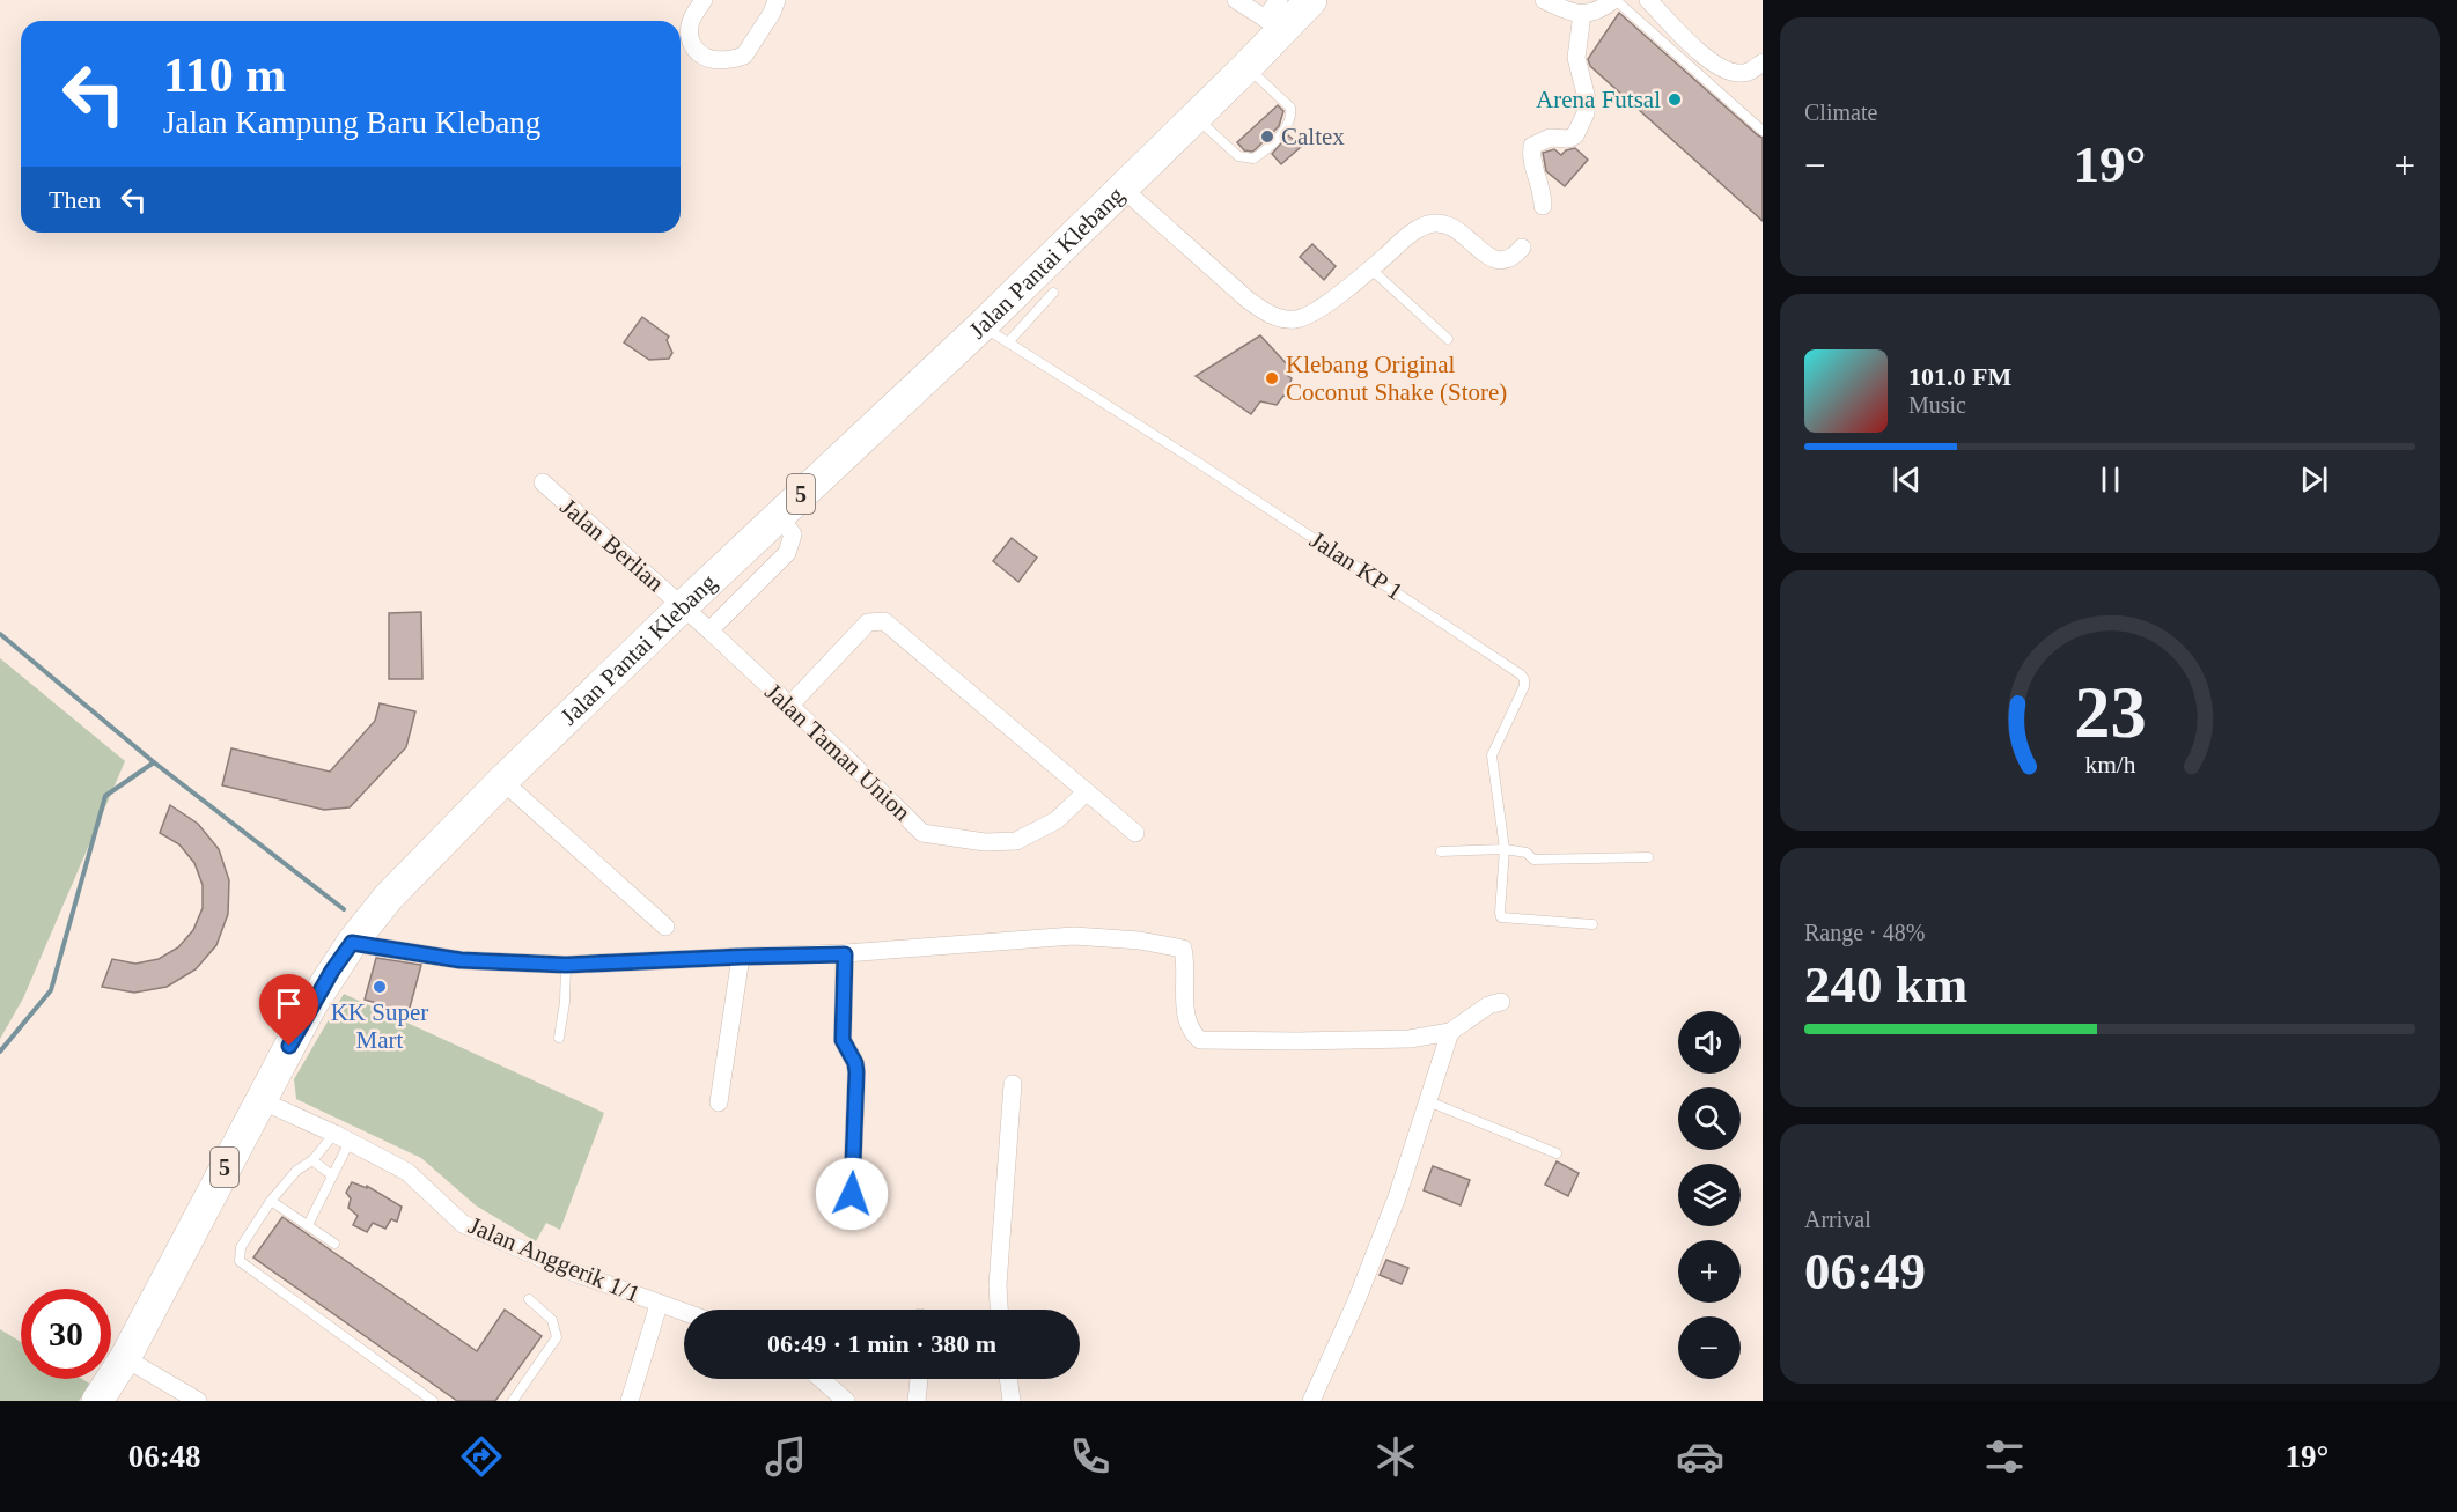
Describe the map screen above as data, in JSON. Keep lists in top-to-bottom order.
{
  "streets": {
    "highway": ["Jalan Pantai Klebang", "5"],
    "street": ["Jalan Berlian", "Jalan Taman Union", "Jalan Anggerik 1/1"],
    "lane": ["Jalan KP 1"]
  },
  "crossings": [
    ["Jalan Pantai Klebang", "Jalan Berlian"],
    ["Jalan Pantai Klebang", "Jalan KP 1"],
    ["Jalan Pantai Klebang", "Jalan Taman Union"],
    ["Jalan Pantai Klebang", "Jalan Anggerik 1/1"],
    ["Jalan Berlian", "Jalan Taman Union"]
  ],
  "places": [
    "Arena Futsal",
    "Caltex",
    "Klebang Original Coconut Shake (Store)",
    "KK Super Mart"
  ],
  "page": {
    "tile": [
      "Climate",
      ["Range · 48%", "240 km"],
      ["Arrival", "06:49"]
    ],
    "turn": ["110 m", "Jalan Kampung Baru Klebang"],
    "heat": ["−", "19°", "+"],
    "then": "Then",
    "song": ["101.0 FM", "Music"],
    "map_buttons": ["+", "−"],
    "limit": "30",
    "trip": "06:49 · 1 min · 380 m",
    "tabs": ["06:48", "19°"],
    "gauge": ["23", "km/h"]
  }
}
